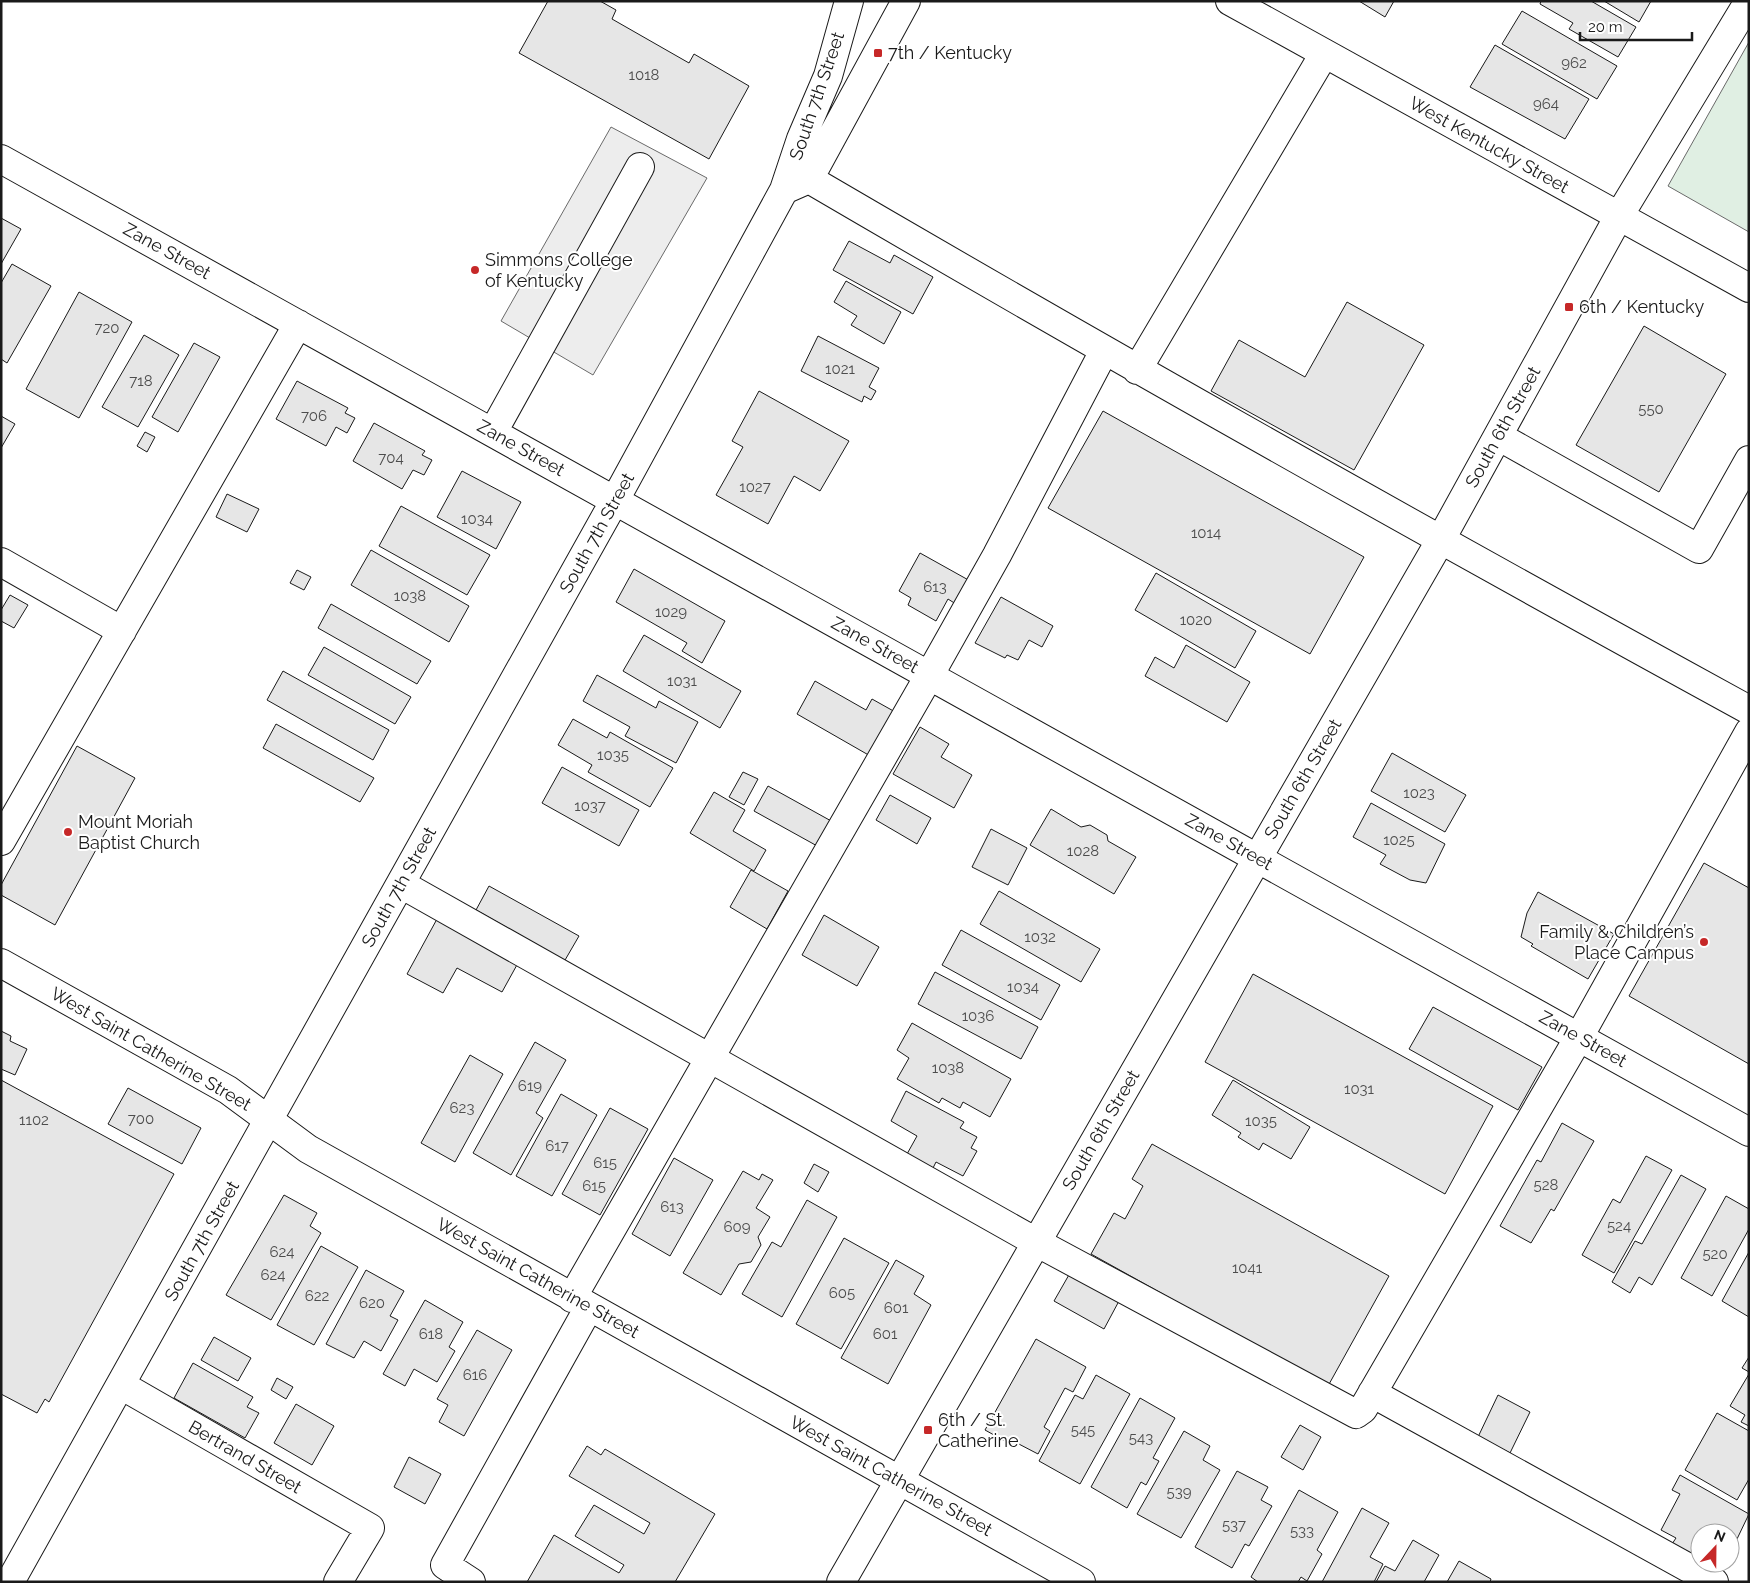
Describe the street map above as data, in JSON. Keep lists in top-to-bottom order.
{
  "streets": {
    "street": [
      "South 7th Street",
      "West Kentucky Street",
      "Zane Street",
      "South 6th Street",
      "West Saint Catherine Street",
      "Bertrand Street"
    ]
  },
  "crossings": [
    ["South 7th Street", "Zane Street"],
    ["South 7th Street", "West Saint Catherine Street"],
    ["South 7th Street", "Bertrand Street"],
    ["West Kentucky Street", "South 6th Street"],
    ["Zane Street", "South 6th Street"],
    ["South 6th Street", "West Saint Catherine Street"]
  ],
  "places": {
    "transit": ["7th / Kentucky", "6th / Kentucky", "6th / St. Catherine"],
    "other": ["Simmons College of Kentucky", "Mount Moriah Baptist Church", "Family & Children’s Place Campus"]
  },
  "house_numbers": [
    "962",
    "1018",
    "964",
    "720",
    "1021",
    "718",
    "550",
    "706",
    "704",
    "1027",
    "1034",
    "1014",
    "613",
    "1038",
    "1029",
    "1020",
    "1031",
    "1035",
    "1023",
    "1037",
    "1025",
    "1028",
    "1032",
    "1034",
    "1036",
    "1038",
    "619",
    "1031",
    "623",
    "700",
    "1102",
    "1035",
    "617",
    "615",
    "528",
    "615",
    "613",
    "524",
    "609",
    "624",
    "520",
    "1041",
    "624",
    "605",
    "622",
    "620",
    "601",
    "618",
    "601",
    "616",
    "545",
    "543",
    "539",
    "537",
    "533"
  ],
  "scale_bar": "20 m",
  "north": "top"
}
